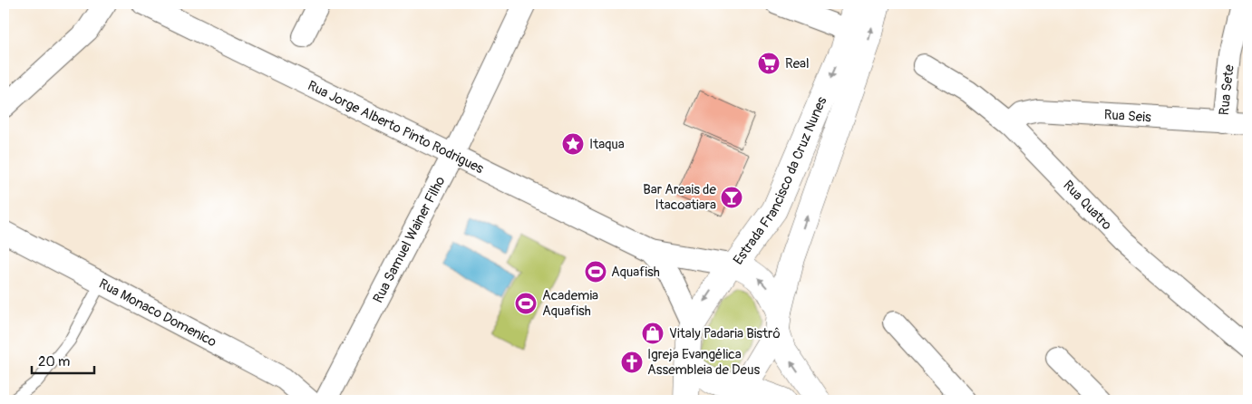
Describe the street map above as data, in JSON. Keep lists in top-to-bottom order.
{
  "streets": {
    "street": [
      "Rua Sete",
      "Rua Seis",
      "Rua Jorge Alberto Pinto Rodrigues",
      "Estrada Francisco da Cruz Nunes",
      "Rua Quatro",
      "Rua Samuel Wainer Filho",
      "Rua Monaco Domenico"
    ]
  },
  "crossings": [
    ["Rua Sete", "Rua Seis"],
    ["Rua Seis", "Rua Quatro"],
    ["Rua Jorge Alberto Pinto Rodrigues", "Estrada Francisco da Cruz Nunes"],
    ["Rua Jorge Alberto Pinto Rodrigues", "Rua Samuel Wainer Filho"]
  ],
  "places": {
    "supermarket": ["Real"],
    "place": ["Itaqua"],
    "bar": ["Bar Areais de Itacoatiara"],
    "sports": ["Aquafish", "Academia Aquafish"],
    "shop": ["Vitaly Padaria Bistrô"],
    "church": ["Igreja Evangélica Assembleia de Deus"]
  },
  "scale_bar": "20 m"
}
